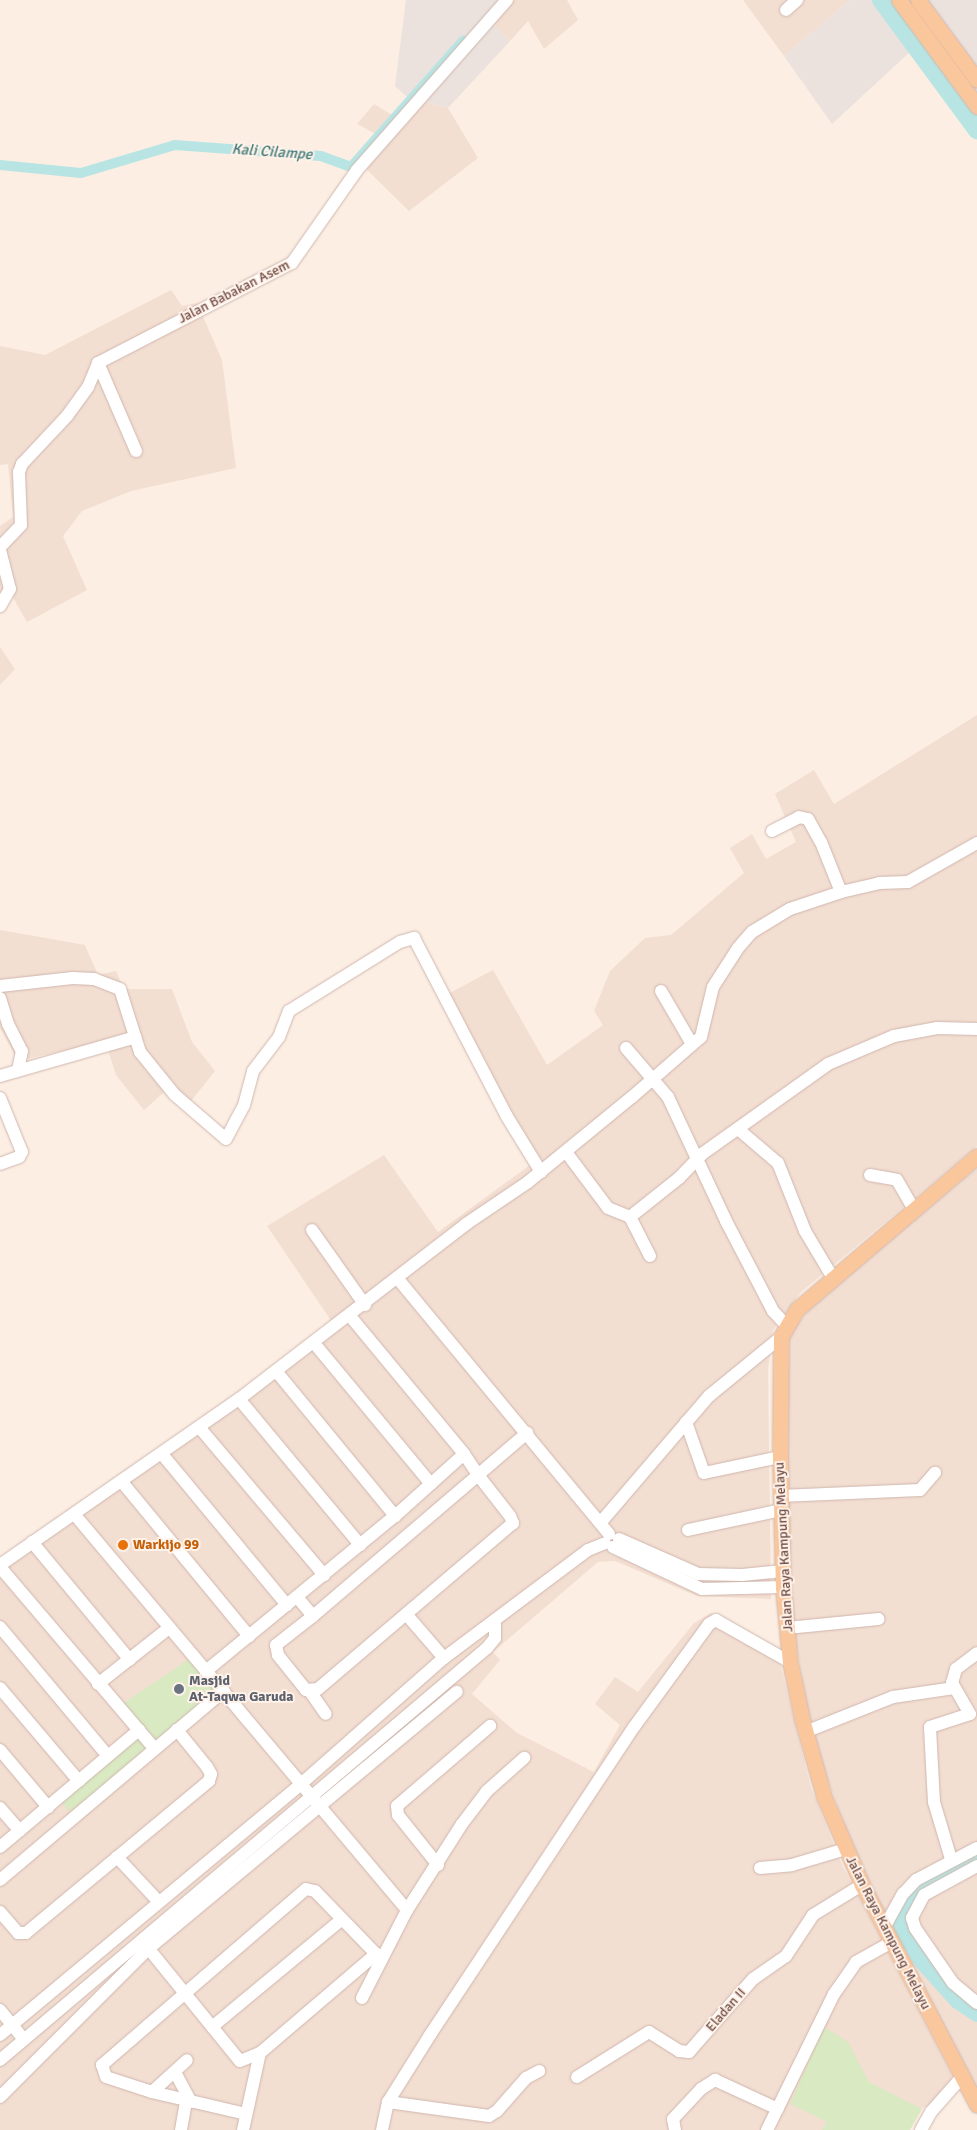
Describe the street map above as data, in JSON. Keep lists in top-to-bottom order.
{
  "streets": {
    "main road": ["Jalan Raya Kampung Melayu"],
    "street": ["Jalan Babakan Asem", "Eladan II"]
  },
  "crossings": [
    ["Jalan Raya Kampung Melayu", "Eladan II"]
  ],
  "water": ["Kali Cilampe"],
  "places": ["Warkijo 99", "Masjid At-Taqwa Garuda"]
}
